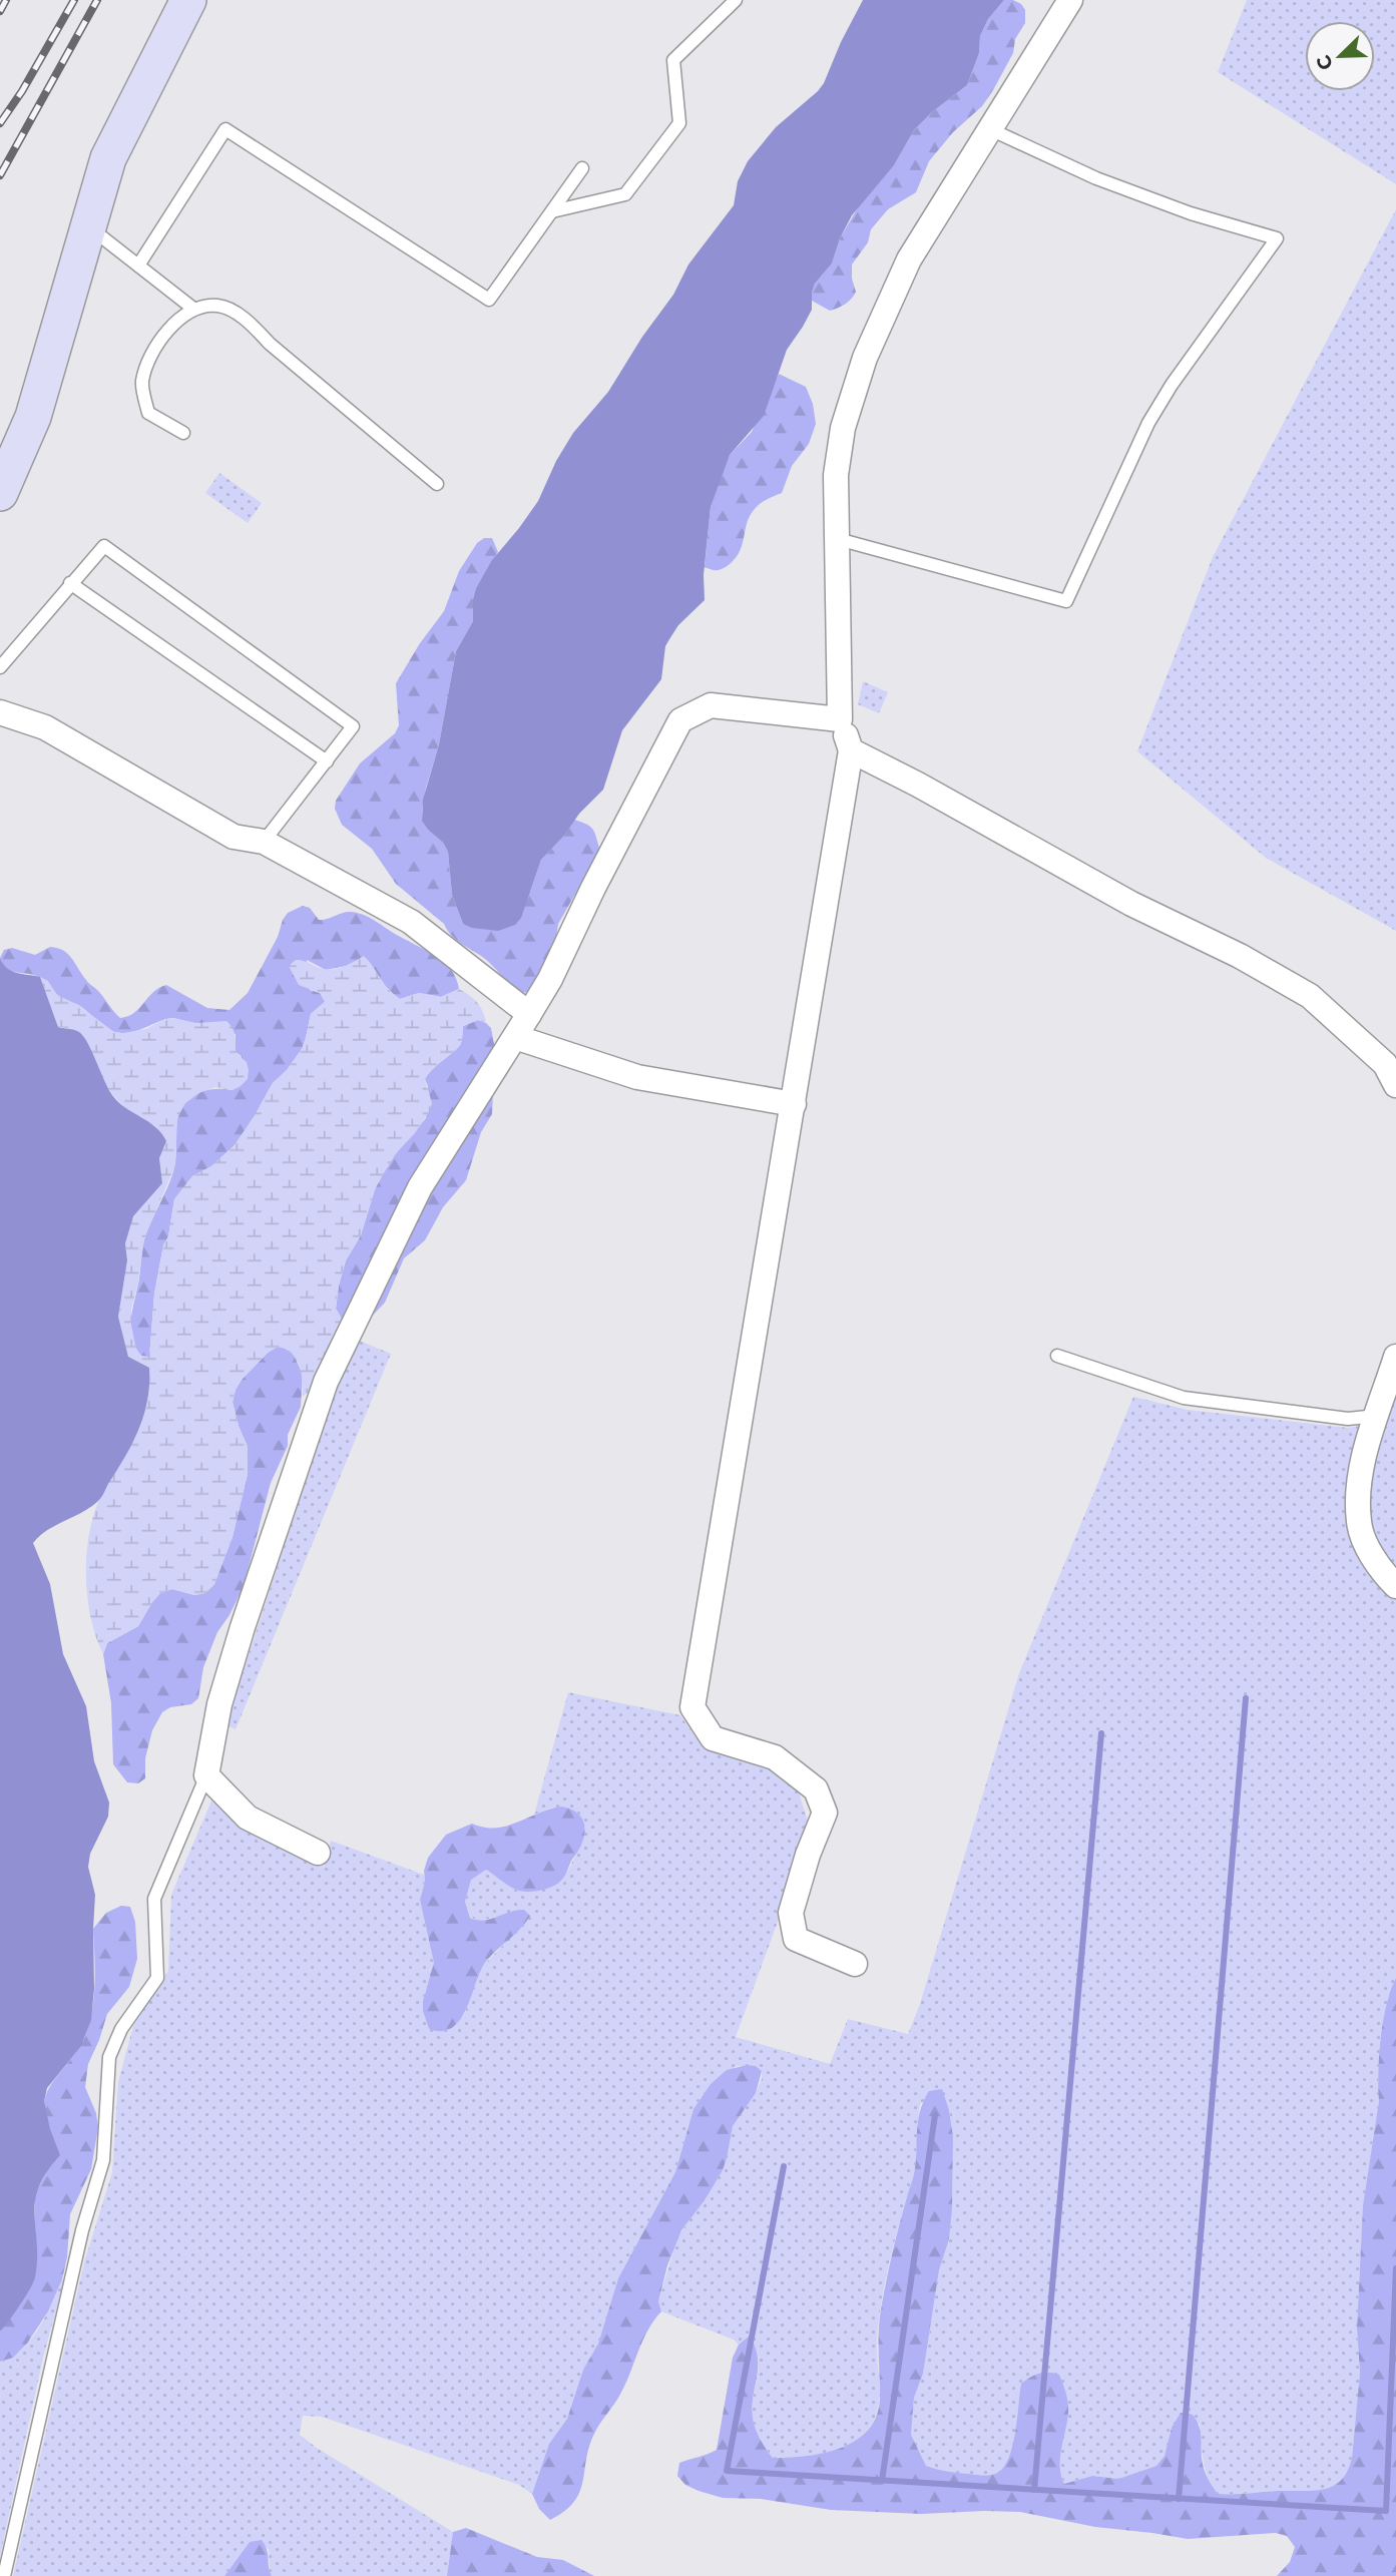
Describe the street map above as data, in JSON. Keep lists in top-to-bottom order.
{
  "north": "bottom left"
}
